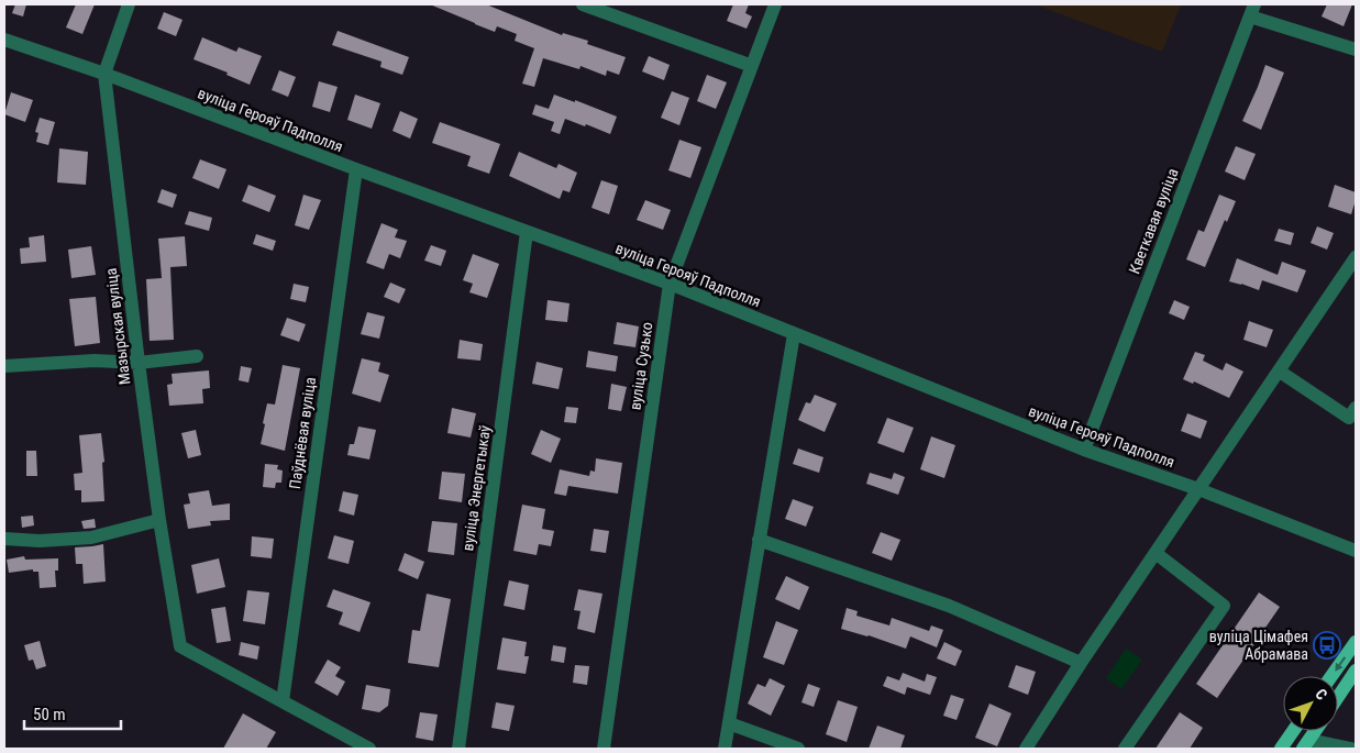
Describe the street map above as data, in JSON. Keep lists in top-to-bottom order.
{
  "streets": {
    "street": [
      "вуліца Герояў Падполля",
      "Кветкавая вуліца",
      "Мазырская вуліца",
      "вуліца Сузько",
      "Паўднёвая вуліца",
      "вуліца Энергетыкаў"
    ]
  },
  "crossings": [
    ["вуліца Герояў Падполля", "Кветкавая вуліца"],
    ["вуліца Герояў Падполля", "Мазырская вуліца"],
    ["вуліца Герояў Падполля", "вуліца Сузько"],
    ["вуліца Герояў Падполля", "Паўднёвая вуліца"],
    ["вуліца Герояў Падполля", "вуліца Энергетыкаў"],
    ["Мазырская вуліца", "Паўднёвая вуліца"]
  ],
  "places": {
    "bus stop": ["вуліца Цімафея Абрамава"]
  },
  "scale_bar": "50 m",
  "north": "top right"
}
